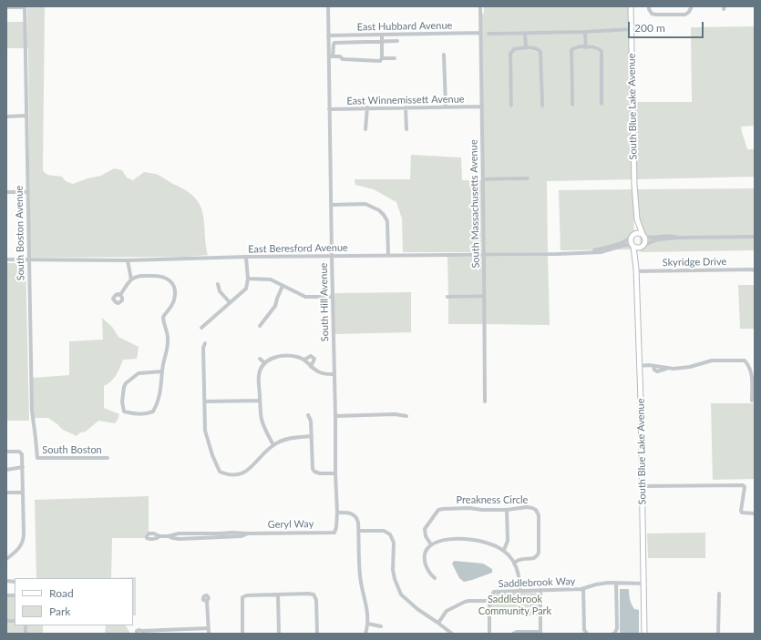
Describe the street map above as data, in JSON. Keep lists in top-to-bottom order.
{
  "streets": {
    "main road": ["South Blue Lake Avenue"],
    "street": [
      "East Hubbard Avenue",
      "East Winnemissett Avenue",
      "South Massachusetts Avenue",
      "South Boston Avenue",
      "East Beresford Avenue",
      "Skyridge Drive",
      "South Hill Avenue",
      "South Boston",
      "Preakness Circle",
      "Geryl Way",
      "Saddlebrook Way"
    ]
  },
  "crossings": [
    ["East Hubbard Avenue", "South Massachusetts Avenue"],
    ["East Hubbard Avenue", "South Hill Avenue"],
    ["East Winnemissett Avenue", "South Massachusetts Avenue"],
    ["East Winnemissett Avenue", "South Hill Avenue"],
    ["South Blue Lake Avenue", "East Beresford Avenue"],
    ["South Blue Lake Avenue", "Skyridge Drive"],
    ["South Blue Lake Avenue", "Saddlebrook Way"],
    ["South Massachusetts Avenue", "East Beresford Avenue"],
    ["South Boston Avenue", "East Beresford Avenue"],
    ["South Boston Avenue", "South Boston"],
    ["East Beresford Avenue", "South Hill Avenue"],
    ["South Hill Avenue", "Geryl Way"]
  ],
  "parks": ["Saddlebrook Community Park"],
  "legend": ["Road", "Park"],
  "scale_bar": "200 m"
}
